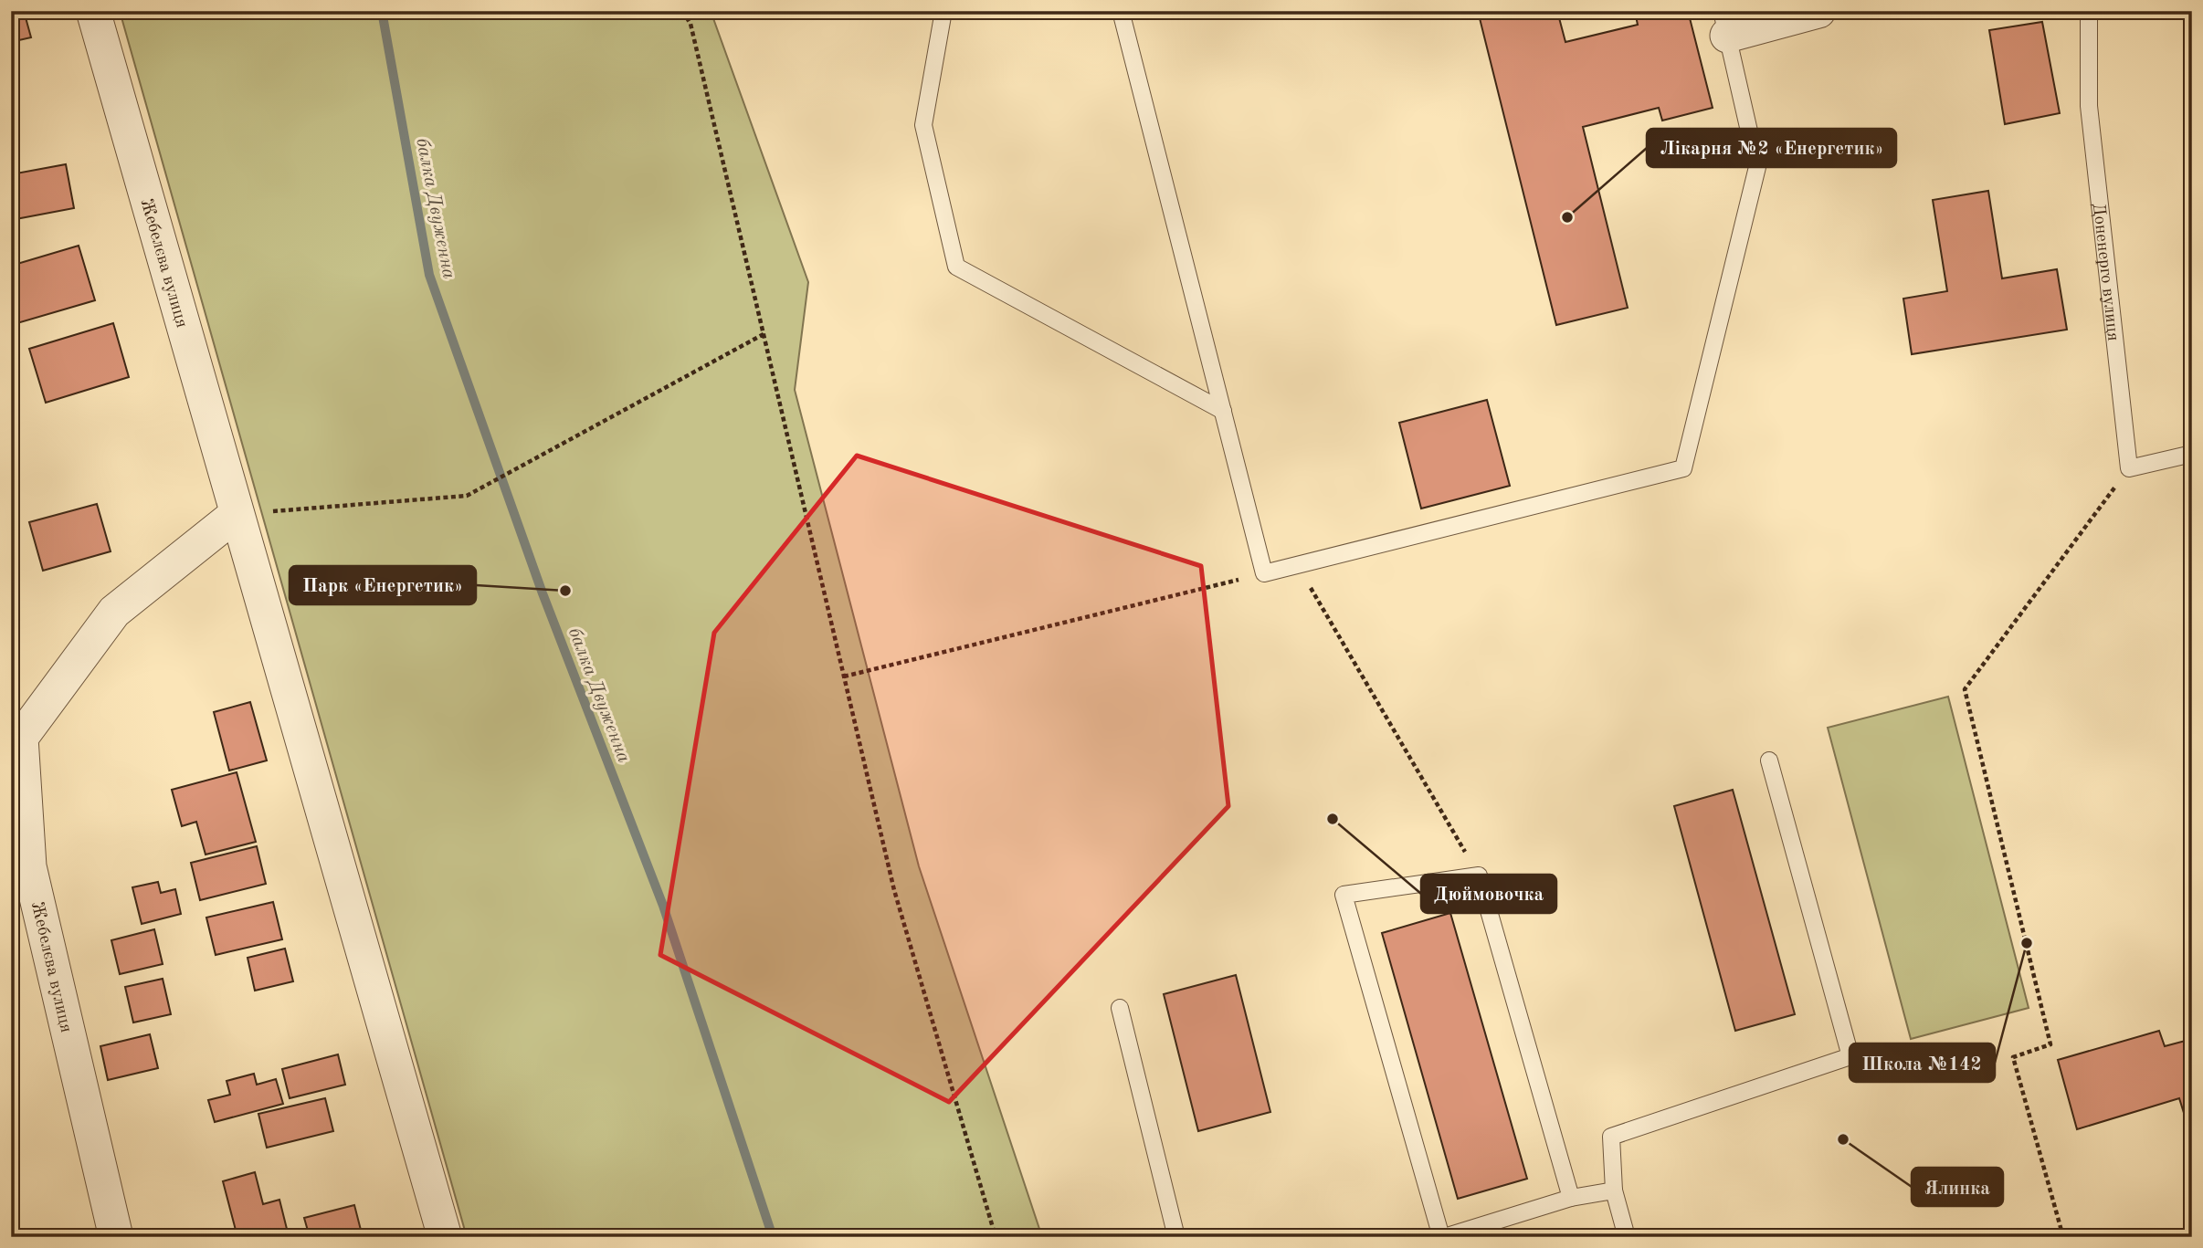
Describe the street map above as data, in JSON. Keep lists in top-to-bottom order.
{
  "streets": {
    "street": ["Жебелєва вулиця"],
    "lane": ["Доненерго вулиця"]
  },
  "water": ["балка Двуженна"],
  "places": [
    "Лікарня №2 «Енергетик»",
    "Парк «Енергетик»",
    "Дюймовочка",
    "Школа №142",
    "Ялинка"
  ]
}
